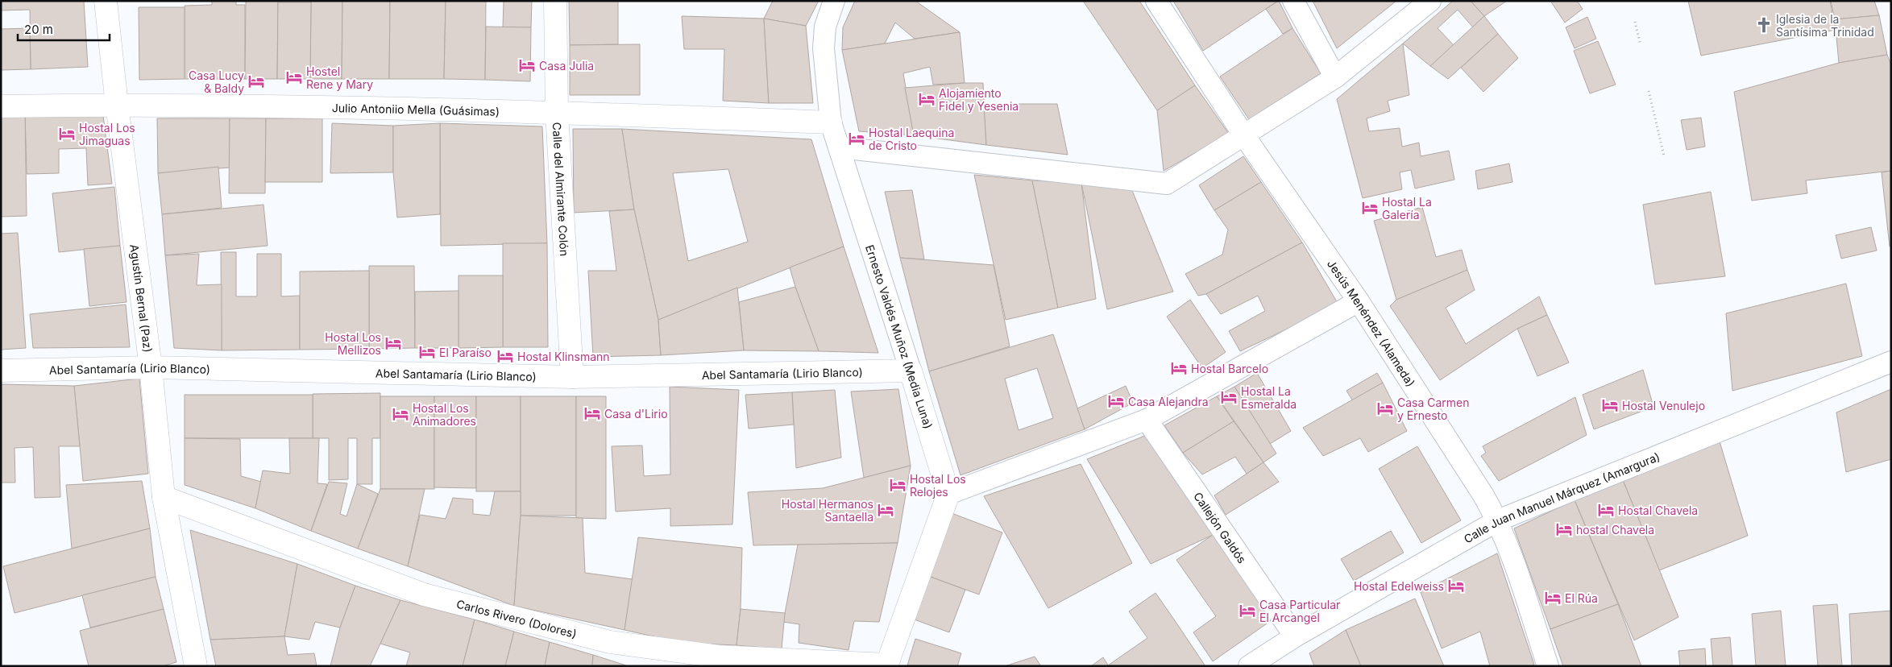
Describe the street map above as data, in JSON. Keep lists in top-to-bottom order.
{
  "streets": {
    "street": [
      "Julio Antoniio Mella (Guásimas)",
      "Calle del Almirante Colón",
      "Agustín Bernal (Paz)",
      "Jesús Menéndez (Alameda)",
      "Ernesto Valdés Muñoz (Media Luna)",
      "Abel Santamaría (Lirio Blanco)",
      "Calle Juan Manuel Márquez (Amargura)",
      "Callejón Galdós",
      "Carlos Rivero (Dolores)"
    ]
  },
  "crossings": [
    ["Julio Antoniio Mella (Guásimas)", "Calle del Almirante Colón"],
    ["Julio Antoniio Mella (Guásimas)", "Agustín Bernal (Paz)"],
    ["Julio Antoniio Mella (Guásimas)", "Ernesto Valdés Muñoz (Media Luna)"],
    ["Calle del Almirante Colón", "Abel Santamaría (Lirio Blanco)"],
    ["Agustín Bernal (Paz)", "Abel Santamaría (Lirio Blanco)"],
    ["Agustín Bernal (Paz)", "Carlos Rivero (Dolores)"],
    ["Jesús Menéndez (Alameda)", "Calle Juan Manuel Márquez (Amargura)"],
    ["Ernesto Valdés Muñoz (Media Luna)", "Abel Santamaría (Lirio Blanco)"],
    ["Calle Juan Manuel Márquez (Amargura)", "Callejón Galdós"]
  ],
  "places": {
    "church": ["Iglesia de la Santísima Trinidad"],
    "hotel": [
      "Casa Julia",
      "Hostel Rene y Mary",
      "Casa Lucy & Baldy",
      "Alojamiento Fidel y Yesenia",
      "Hostal Los Jimaguas",
      "Hostal Laequina de Cristo",
      "Hostal La Galería",
      "Hostal Los Mellizos",
      "El Paraíso",
      "Hostal Klinsmann",
      "Hostal Barcelo",
      "Hostal La Esmeralda",
      "Casa Alejandra",
      "Hostal Venulejo",
      "Casa Carmen y Ernesto",
      "Casa d'Lirio",
      "Hostal Los Animadores",
      "Hostal Los Relojes",
      "Hostal Hermanos Santaella",
      "Hostal Chavela",
      "hostal Chavela",
      "Hostal Edelweiss",
      "El Rúa",
      "Casa Particular El Arcangel"
    ]
  },
  "scale_bar": "20 m"
}
